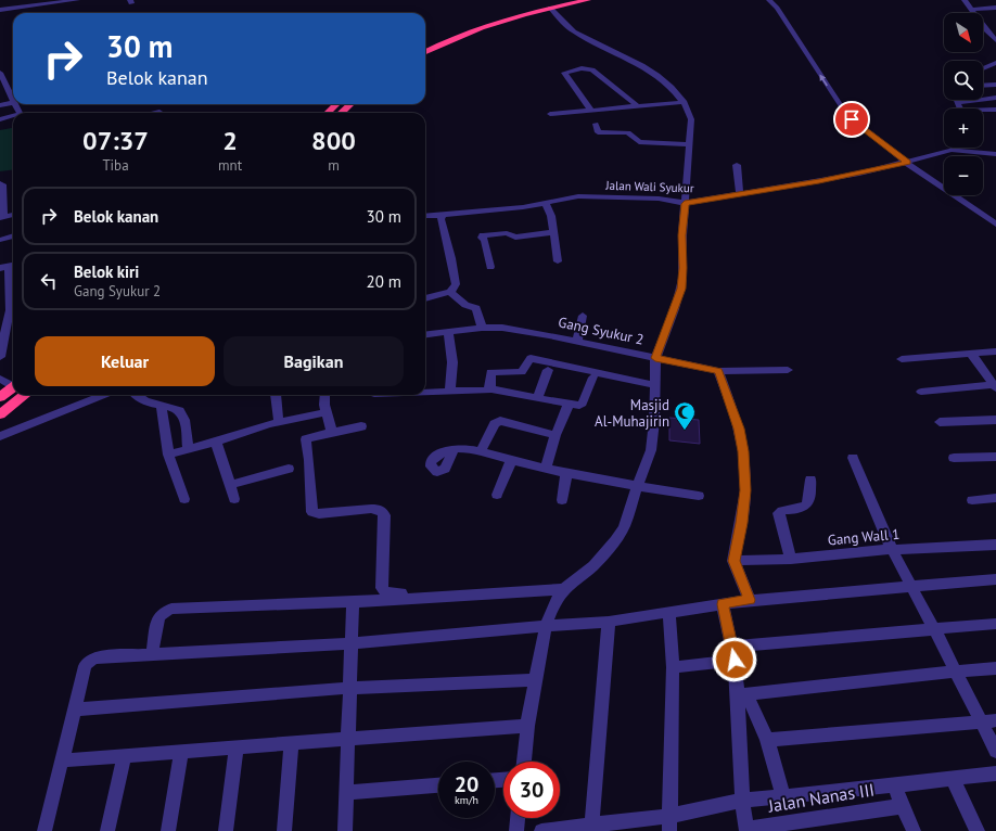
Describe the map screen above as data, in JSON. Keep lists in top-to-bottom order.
{
  "streets": {
    "street": [
      "Jalan Wali Syukur",
      "Gang Syukur 2",
      "Gang Wall 1",
      "Jalan Nanas III"
    ]
  },
  "places": {
    "mosque": ["Masjid Al-Muhajirin"]
  },
  "north": "bottom right",
  "page": {
    "map_buttons": ["+", "−"],
    "turn": ["30 m", "Belok kanan"],
    "eta": [
      "07:37",
      "Tiba",
      "2",
      "mnt",
      "800",
      "m"
    ],
    "list": [
      {
        "name": "Belok kanan",
        "value": "30 m"
      },
      {
        "name": "Belok kiri",
        "note": "Gang Syukur 2",
        "value": "20 m"
      }
    ],
    "buttons": ["Keluar", "Bagikan"],
    "speed": "20 km/h",
    "limit": "30"
  }
}
